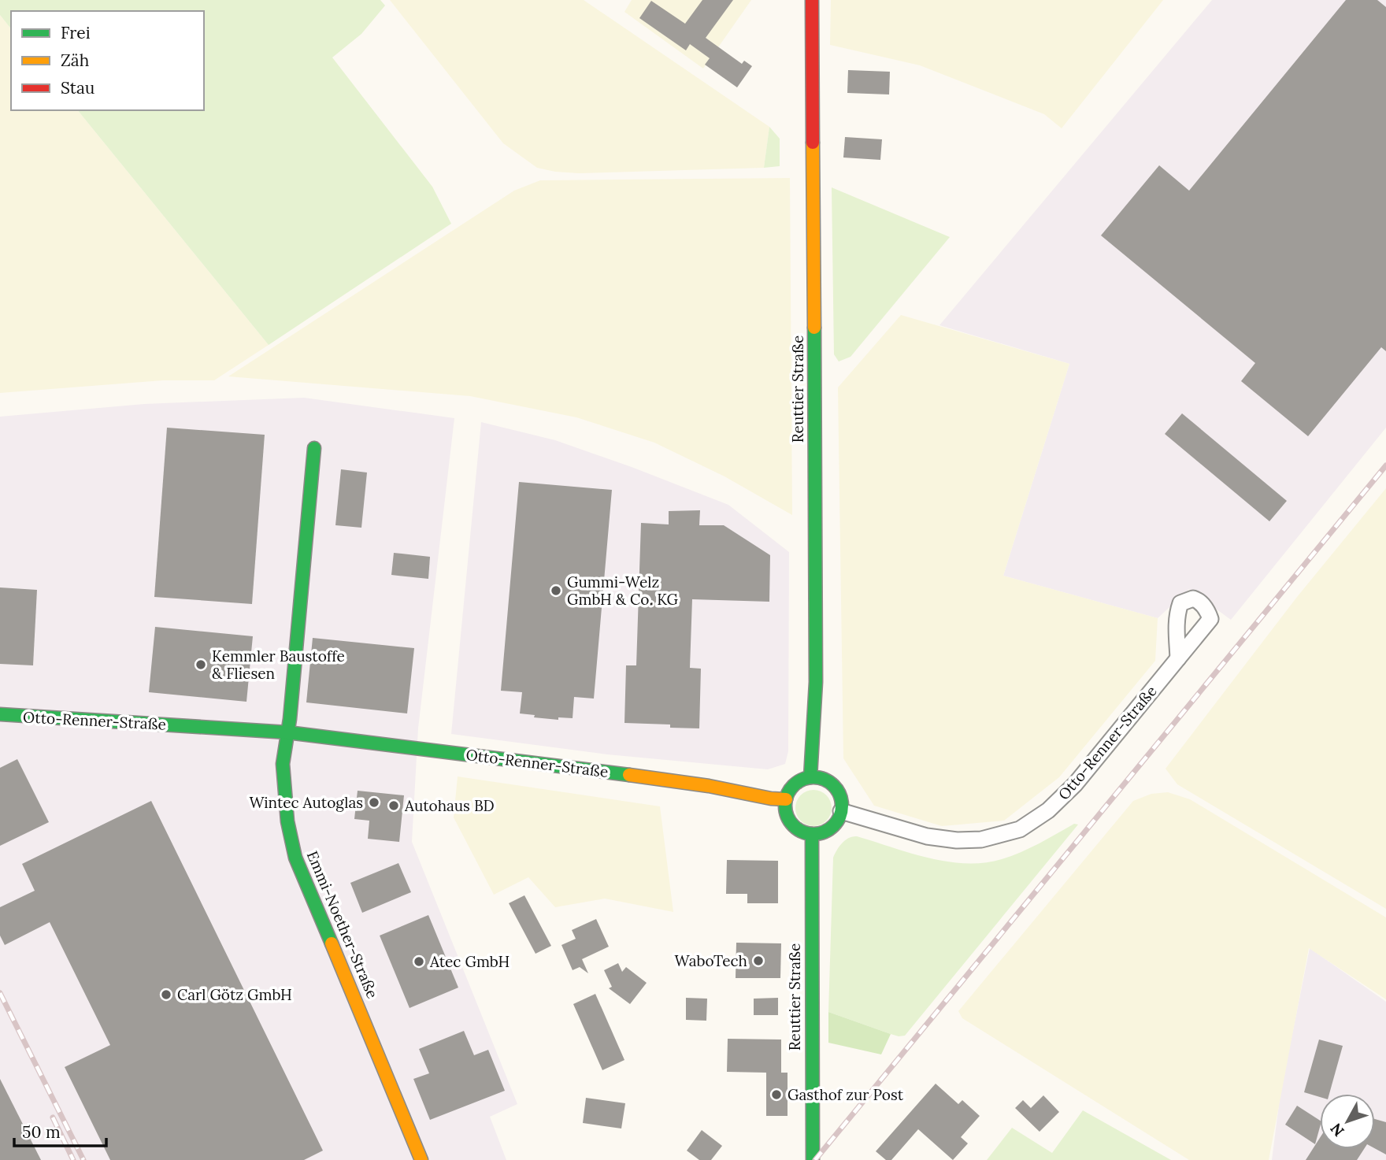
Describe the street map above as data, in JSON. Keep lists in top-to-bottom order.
{
  "streets": {
    "street": ["Reuttier Straße", "Otto-Renner-Straße", "Emmi-Noether-Straße"]
  },
  "crossings": [
    ["Reuttier Straße", "Otto-Renner-Straße"],
    ["Otto-Renner-Straße", "Emmi-Noether-Straße"]
  ],
  "places": [
    "Gummi-Welz GmbH & Co. KG",
    "Kemmler Baustoffe & Fliesen",
    "Wintec Autoglas",
    "Autohaus BD",
    "WaboTech",
    "Atec GmbH",
    "Carl Götz GmbH",
    "Gasthof zur Post"
  ],
  "legend": ["Frei", "Zäh", "Stau"],
  "scale_bar": "50 m",
  "north": "bottom left"
}
